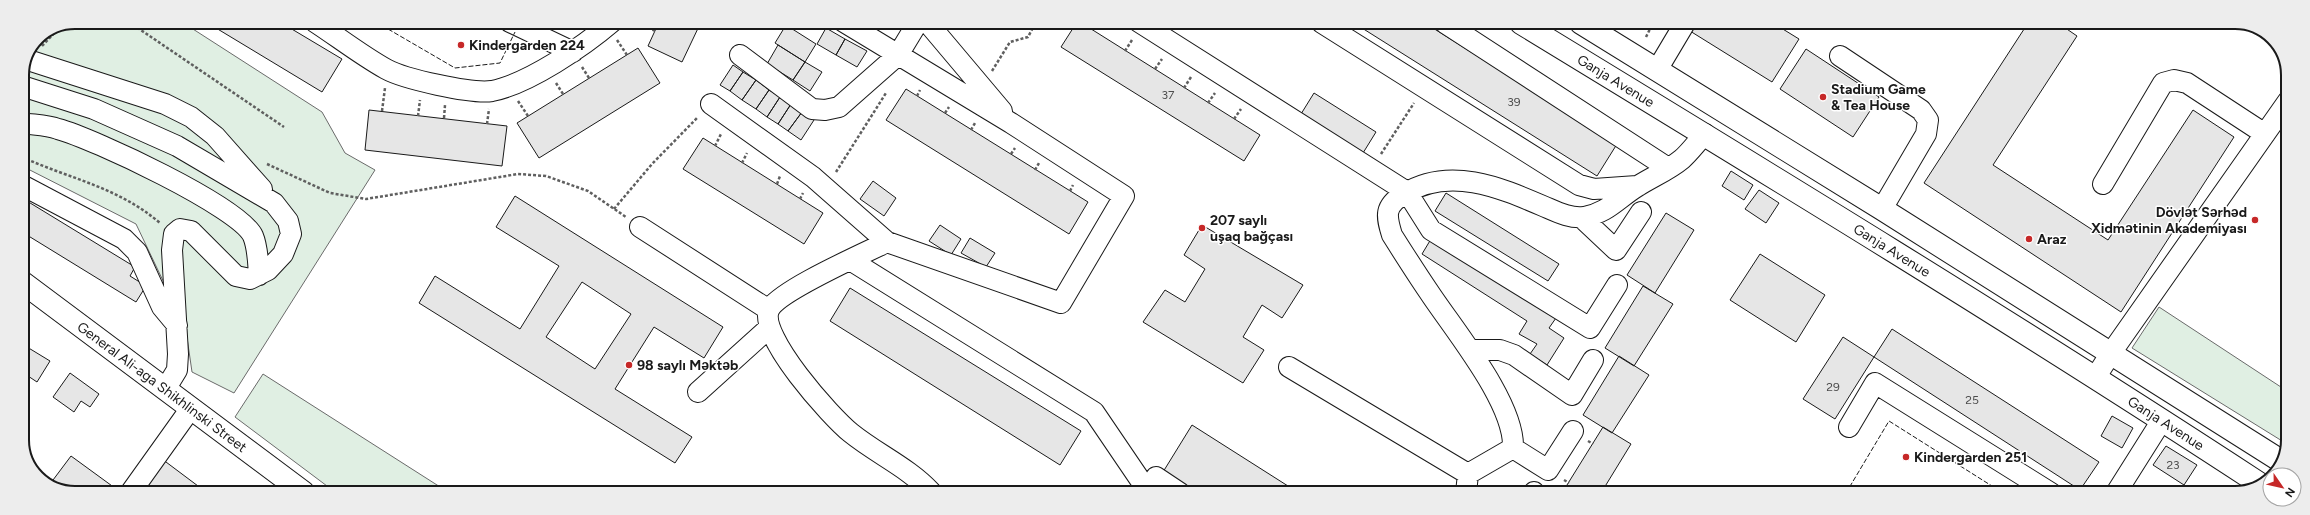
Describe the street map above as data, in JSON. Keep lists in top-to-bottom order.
{
  "streets": {
    "main road": ["Ganja Avenue", "General Ali-aga Shikhlinski Street"]
  },
  "places": [
    "Kindergarden 224",
    "Stadium Game & Tea House",
    "Dövlət Sərhəd Xidmətinin Akademiyası",
    "207 saylı uşaq bağçası",
    "Araz",
    "98 saylı Məktəb",
    "Kindergarden 251"
  ],
  "house_numbers": [
    "37",
    "39",
    "29",
    "25",
    "23"
  ],
  "north": "bottom right"
}
